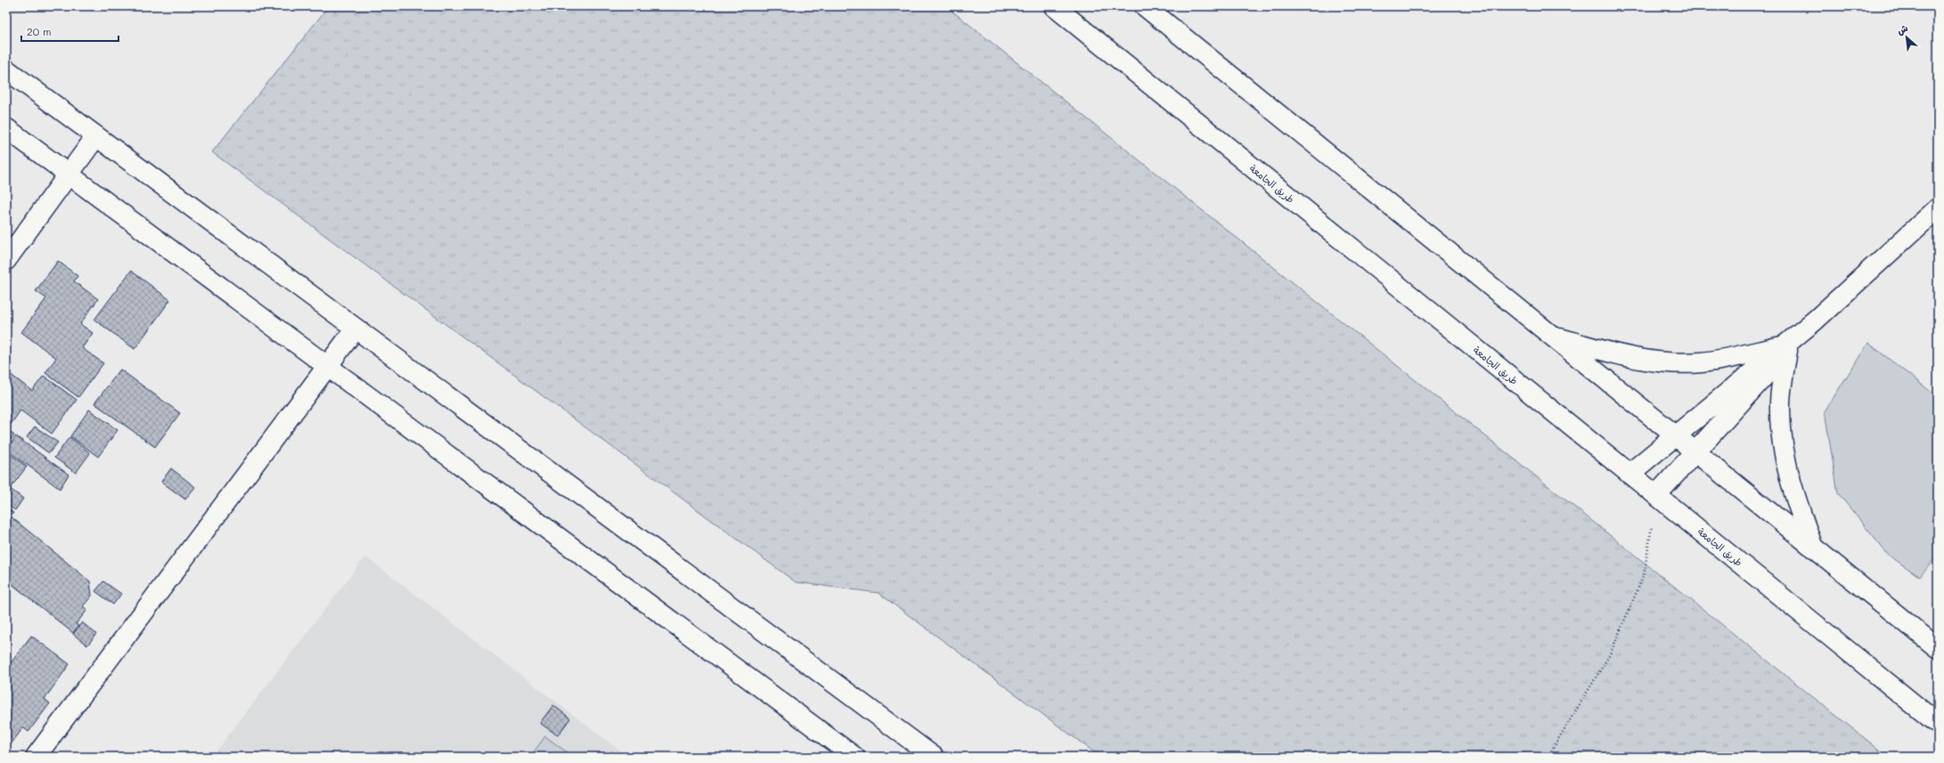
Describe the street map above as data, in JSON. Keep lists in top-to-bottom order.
{
  "streets": {
    "main road": ["طريق الجامعة"]
  },
  "scale_bar": "20 m",
  "north": "top left"
}
